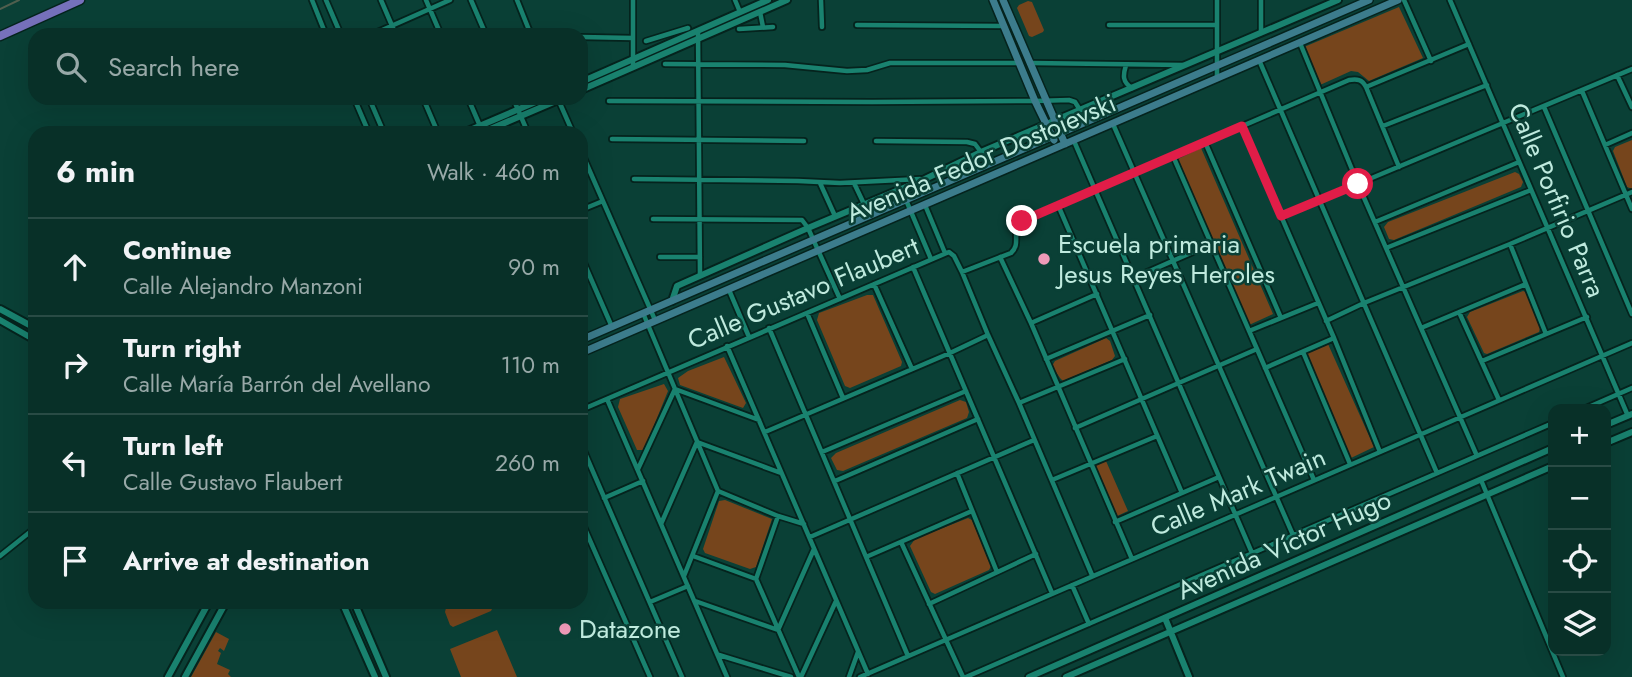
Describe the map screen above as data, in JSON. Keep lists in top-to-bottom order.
{
  "streets": {
    "main road": ["Avenida Fedor Dostoievski"],
    "street": [
      "Calle Porfirio Parra",
      "Calle Gustavo Flaubert",
      "Calle Mark Twain",
      "Avenida Víctor Hugo"
    ]
  },
  "crossings": [
    ["Calle Porfirio Parra", "Calle Mark Twain"],
    ["Calle Gustavo Flaubert", "Calle Mark Twain"]
  ],
  "places": ["Escuela primaria Jesus Reyes Heroles", "Datazone"],
  "page": {
    "search": "Search here",
    "heading": ["6 min", "Walk · 460 m"],
    "list": [
      ["Continue", "Calle Alejandro Manzoni", "90 m"],
      ["Turn right", "Calle María Barrón del Avellano", "110 m"],
      ["Turn left", "Calle Gustavo Flaubert", "260 m"],
      "Arrive at destination"
    ],
    "map_buttons": ["+", "−"]
  }
}
